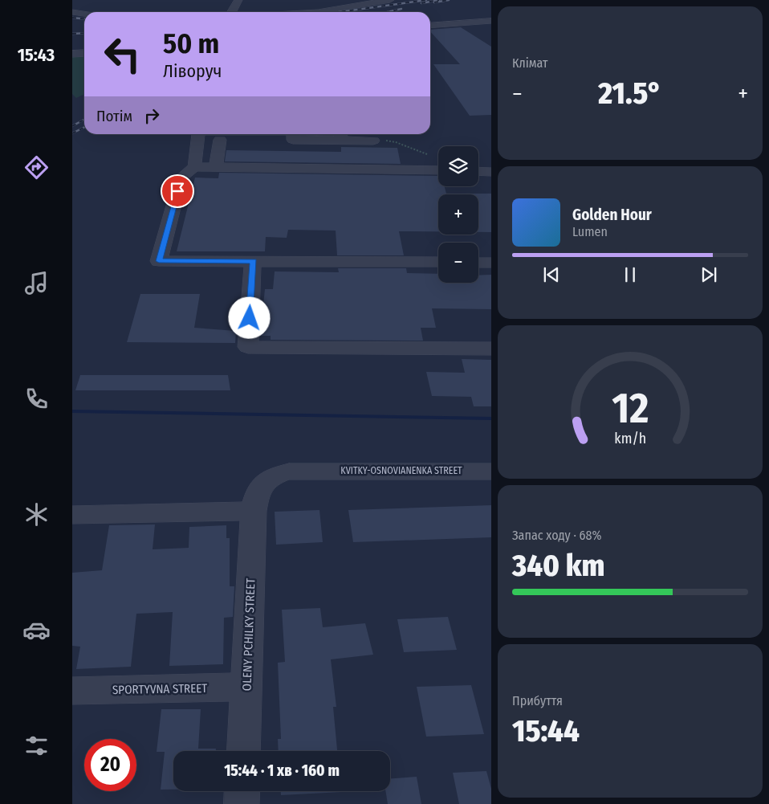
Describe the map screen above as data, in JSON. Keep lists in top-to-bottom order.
{
  "streets": {
    "street": ["KVITKY-OSNOVIANENKA STREET", "OLENY PCHILKY STREET", "SPORTYVNA STREET"]
  },
  "crossings": [
    ["KVITKY-OSNOVIANENKA STREET", "OLENY PCHILKY STREET"],
    ["OLENY PCHILKY STREET", "SPORTYVNA STREET"]
  ],
  "page": {
    "tabs": "15:43",
    "tile": [
      "Клімат",
      ["Запас ходу · 68%", "340 km"],
      ["Прибуття", "15:44"]
    ],
    "turn": ["50 m", "Ліворуч"],
    "heat": ["−", "21.5°", "+"],
    "then": "Потім",
    "map_buttons": ["+", "−"],
    "song": ["Golden Hour", "Lumen"],
    "limit": "20",
    "trip": "15:44 · 1 хв · 160 m",
    "gauge": ["12", "km/h"]
  }
}
